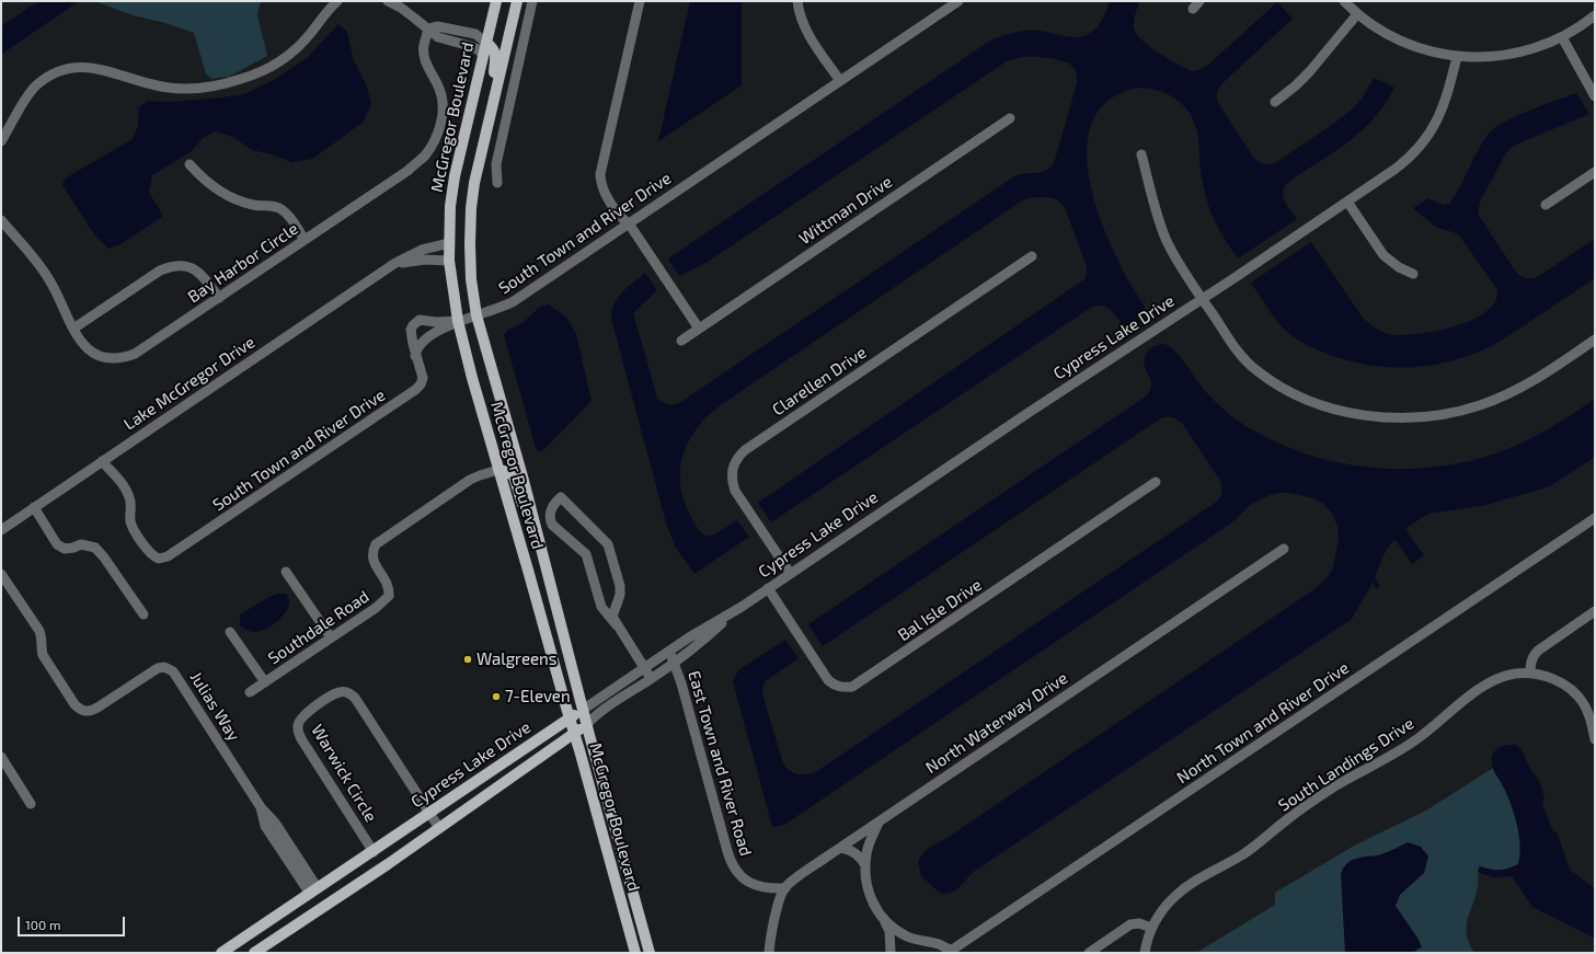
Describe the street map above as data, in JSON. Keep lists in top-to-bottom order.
{
  "streets": {
    "main road": ["McGregor Boulevard", "Cypress Lake Drive"],
    "street": [
      "Wittman Drive",
      "South Town and River Drive",
      "Bay Harbor Circle",
      "Clarellen Drive",
      "Lake McGregor Drive",
      "Bal Isle Drive",
      "Southdale Road",
      "Julias Way",
      "North Waterway Drive",
      "North Town and River Drive",
      "East Town and River Road",
      "South Landings Drive",
      "Warwick Circle"
    ]
  },
  "crossings": [
    ["McGregor Boulevard", "South Town and River Drive"],
    ["McGregor Boulevard", "Cypress Lake Drive"],
    ["McGregor Boulevard", "Lake McGregor Drive"],
    ["McGregor Boulevard", "Southdale Road"],
    ["South Town and River Drive", "Lake McGregor Drive"],
    ["Cypress Lake Drive", "Clarellen Drive"],
    ["Cypress Lake Drive", "Bal Isle Drive"],
    ["Cypress Lake Drive", "Julias Way"],
    ["Cypress Lake Drive", "East Town and River Road"],
    ["Cypress Lake Drive", "Warwick Circle"],
    ["North Waterway Drive", "East Town and River Road"]
  ],
  "places": ["Walgreens", "7-Eleven"],
  "scale_bar": "100 m"
}
